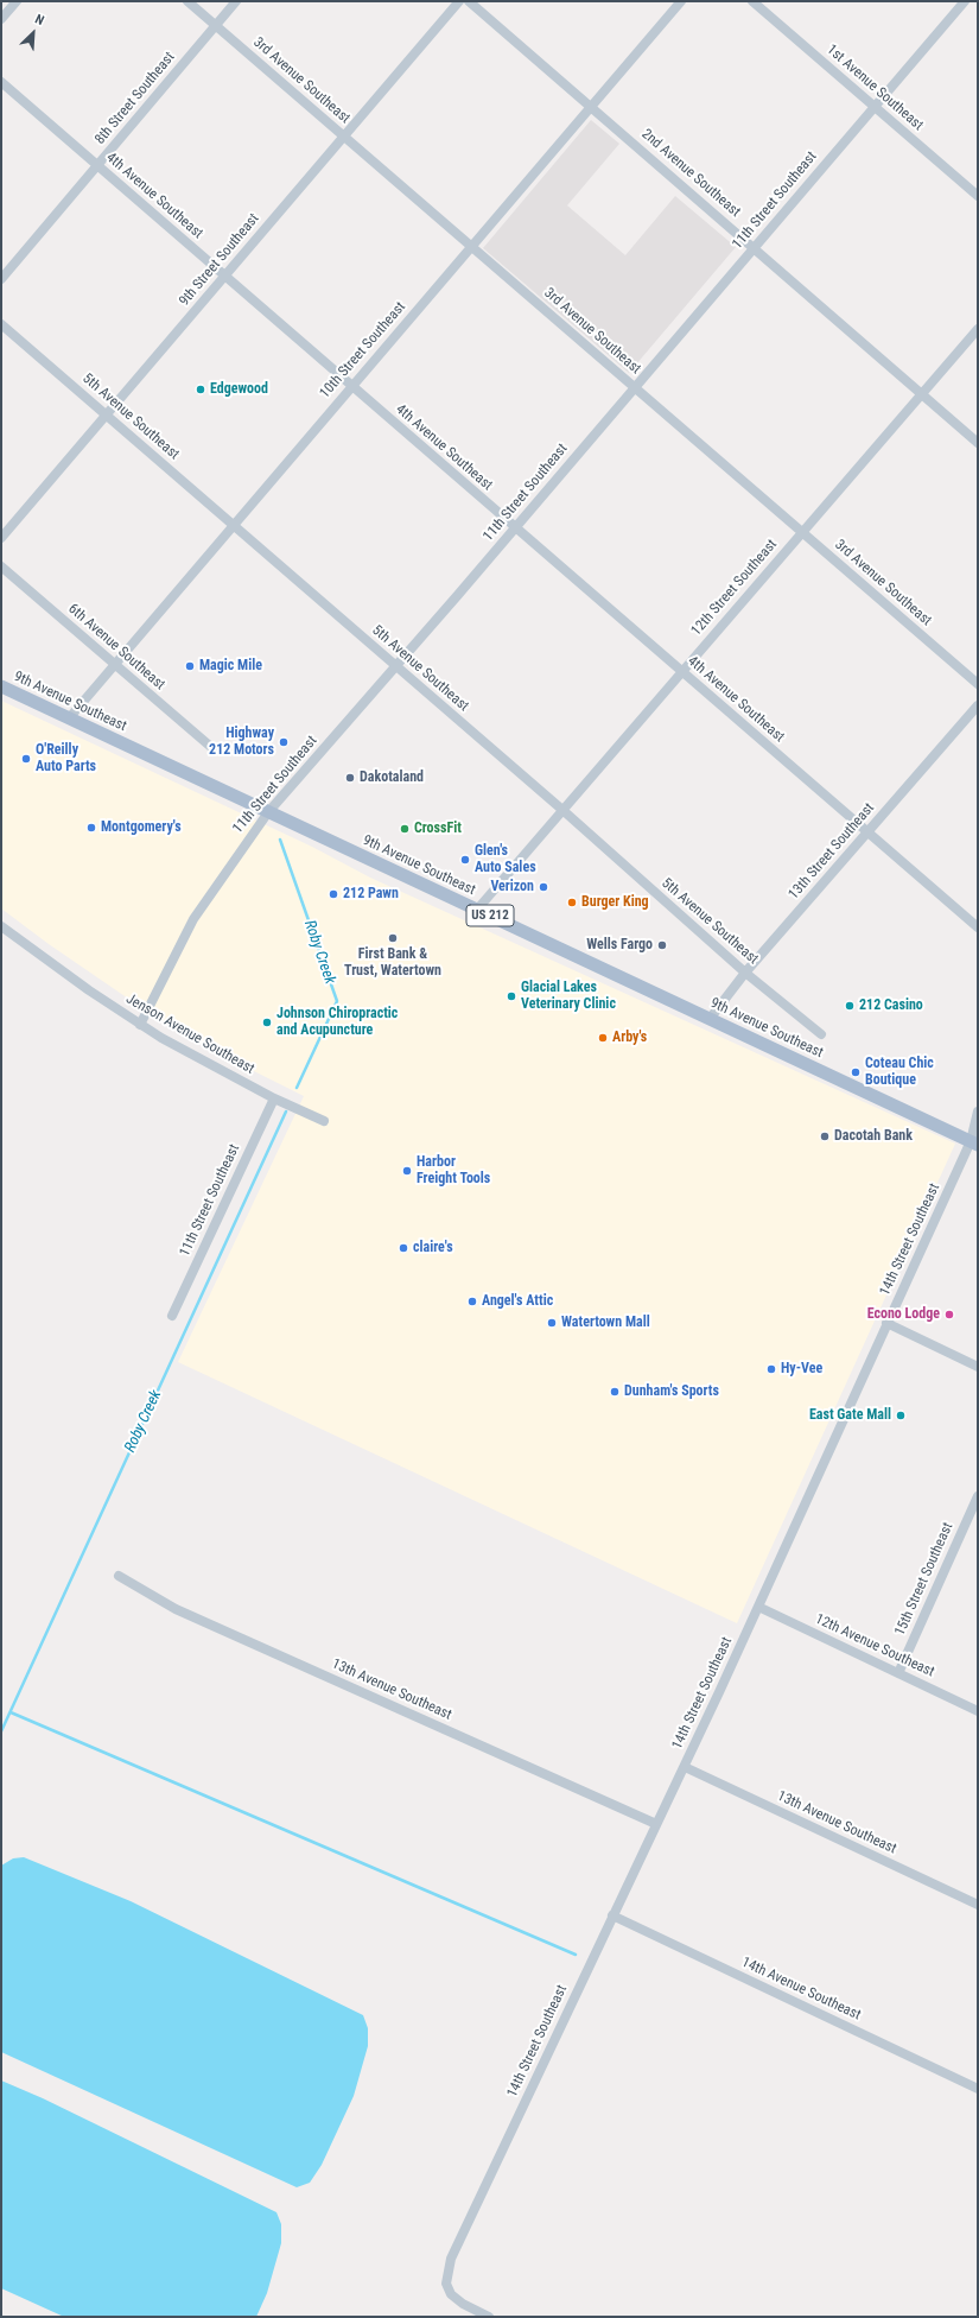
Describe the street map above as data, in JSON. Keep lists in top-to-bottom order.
{
  "streets": {
    "main road": ["9th Avenue Southeast", "US 212"],
    "street": [
      "3rd Avenue Southeast",
      "1st Avenue Southeast",
      "8th Street Southeast",
      "2nd Avenue Southeast",
      "4th Avenue Southeast",
      "11th Street Southeast",
      "9th Street Southeast",
      "10th Street Southeast",
      "5th Avenue Southeast",
      "12th Street Southeast",
      "6th Avenue Southeast",
      "13th Street Southeast",
      "Jenson Avenue Southeast",
      "14th Street Southeast",
      "15th Street Southeast",
      "12th Avenue Southeast",
      "13th Avenue Southeast",
      "14th Avenue Southeast"
    ]
  },
  "crossings": [
    ["3rd Avenue Southeast", "8th Street Southeast"],
    ["3rd Avenue Southeast", "11th Street Southeast"],
    ["3rd Avenue Southeast", "9th Street Southeast"],
    ["3rd Avenue Southeast", "10th Street Southeast"],
    ["3rd Avenue Southeast", "12th Street Southeast"],
    ["1st Avenue Southeast", "11th Street Southeast"],
    ["8th Street Southeast", "4th Avenue Southeast"],
    ["2nd Avenue Southeast", "11th Street Southeast"],
    ["2nd Avenue Southeast", "10th Street Southeast"],
    ["2nd Avenue Southeast", "12th Street Southeast"],
    ["4th Avenue Southeast", "11th Street Southeast"],
    ["4th Avenue Southeast", "9th Street Southeast"],
    ["4th Avenue Southeast", "10th Street Southeast"],
    ["4th Avenue Southeast", "12th Street Southeast"],
    ["4th Avenue Southeast", "13th Street Southeast"],
    ["11th Street Southeast", "5th Avenue Southeast"],
    ["11th Street Southeast", "9th Avenue Southeast"],
    ["11th Street Southeast", "Jenson Avenue Southeast"],
    ["9th Street Southeast", "5th Avenue Southeast"],
    ["10th Street Southeast", "5th Avenue Southeast"],
    ["10th Street Southeast", "6th Avenue Southeast"],
    ["10th Street Southeast", "9th Avenue Southeast"],
    ["5th Avenue Southeast", "12th Street Southeast"],
    ["5th Avenue Southeast", "13th Street Southeast"],
    ["12th Street Southeast", "9th Avenue Southeast"],
    ["9th Avenue Southeast", "13th Street Southeast"],
    ["9th Avenue Southeast", "14th Street Southeast"],
    ["14th Street Southeast", "12th Avenue Southeast"],
    ["14th Street Southeast", "13th Avenue Southeast"],
    ["14th Street Southeast", "14th Avenue Southeast"],
    ["15th Street Southeast", "12th Avenue Southeast"]
  ],
  "water": ["Roby Creek"],
  "places": [
    "Edgewood",
    "Magic Mile",
    "Highway 212 Motors",
    "O'Reilly Auto Parts",
    "Dakotaland",
    "Montgomery's",
    "CrossFit",
    "Glen's Auto Sales",
    "Verizon",
    "212 Pawn",
    "Burger King",
    "First Bank & Trust, Watertown",
    "Wells Fargo",
    "Glacial Lakes Veterinary Clinic",
    "212 Casino",
    "Johnson Chiropractic and Acupuncture",
    "Arby's",
    "Coteau Chic Boutique",
    "Dacotah Bank",
    "Harbor Freight Tools",
    "claire's",
    "Angel's Attic",
    "Econo Lodge",
    "Watertown Mall",
    "Hy-Vee",
    "Dunham's Sports",
    "East Gate Mall"
  ],
  "north": "top right"
}
